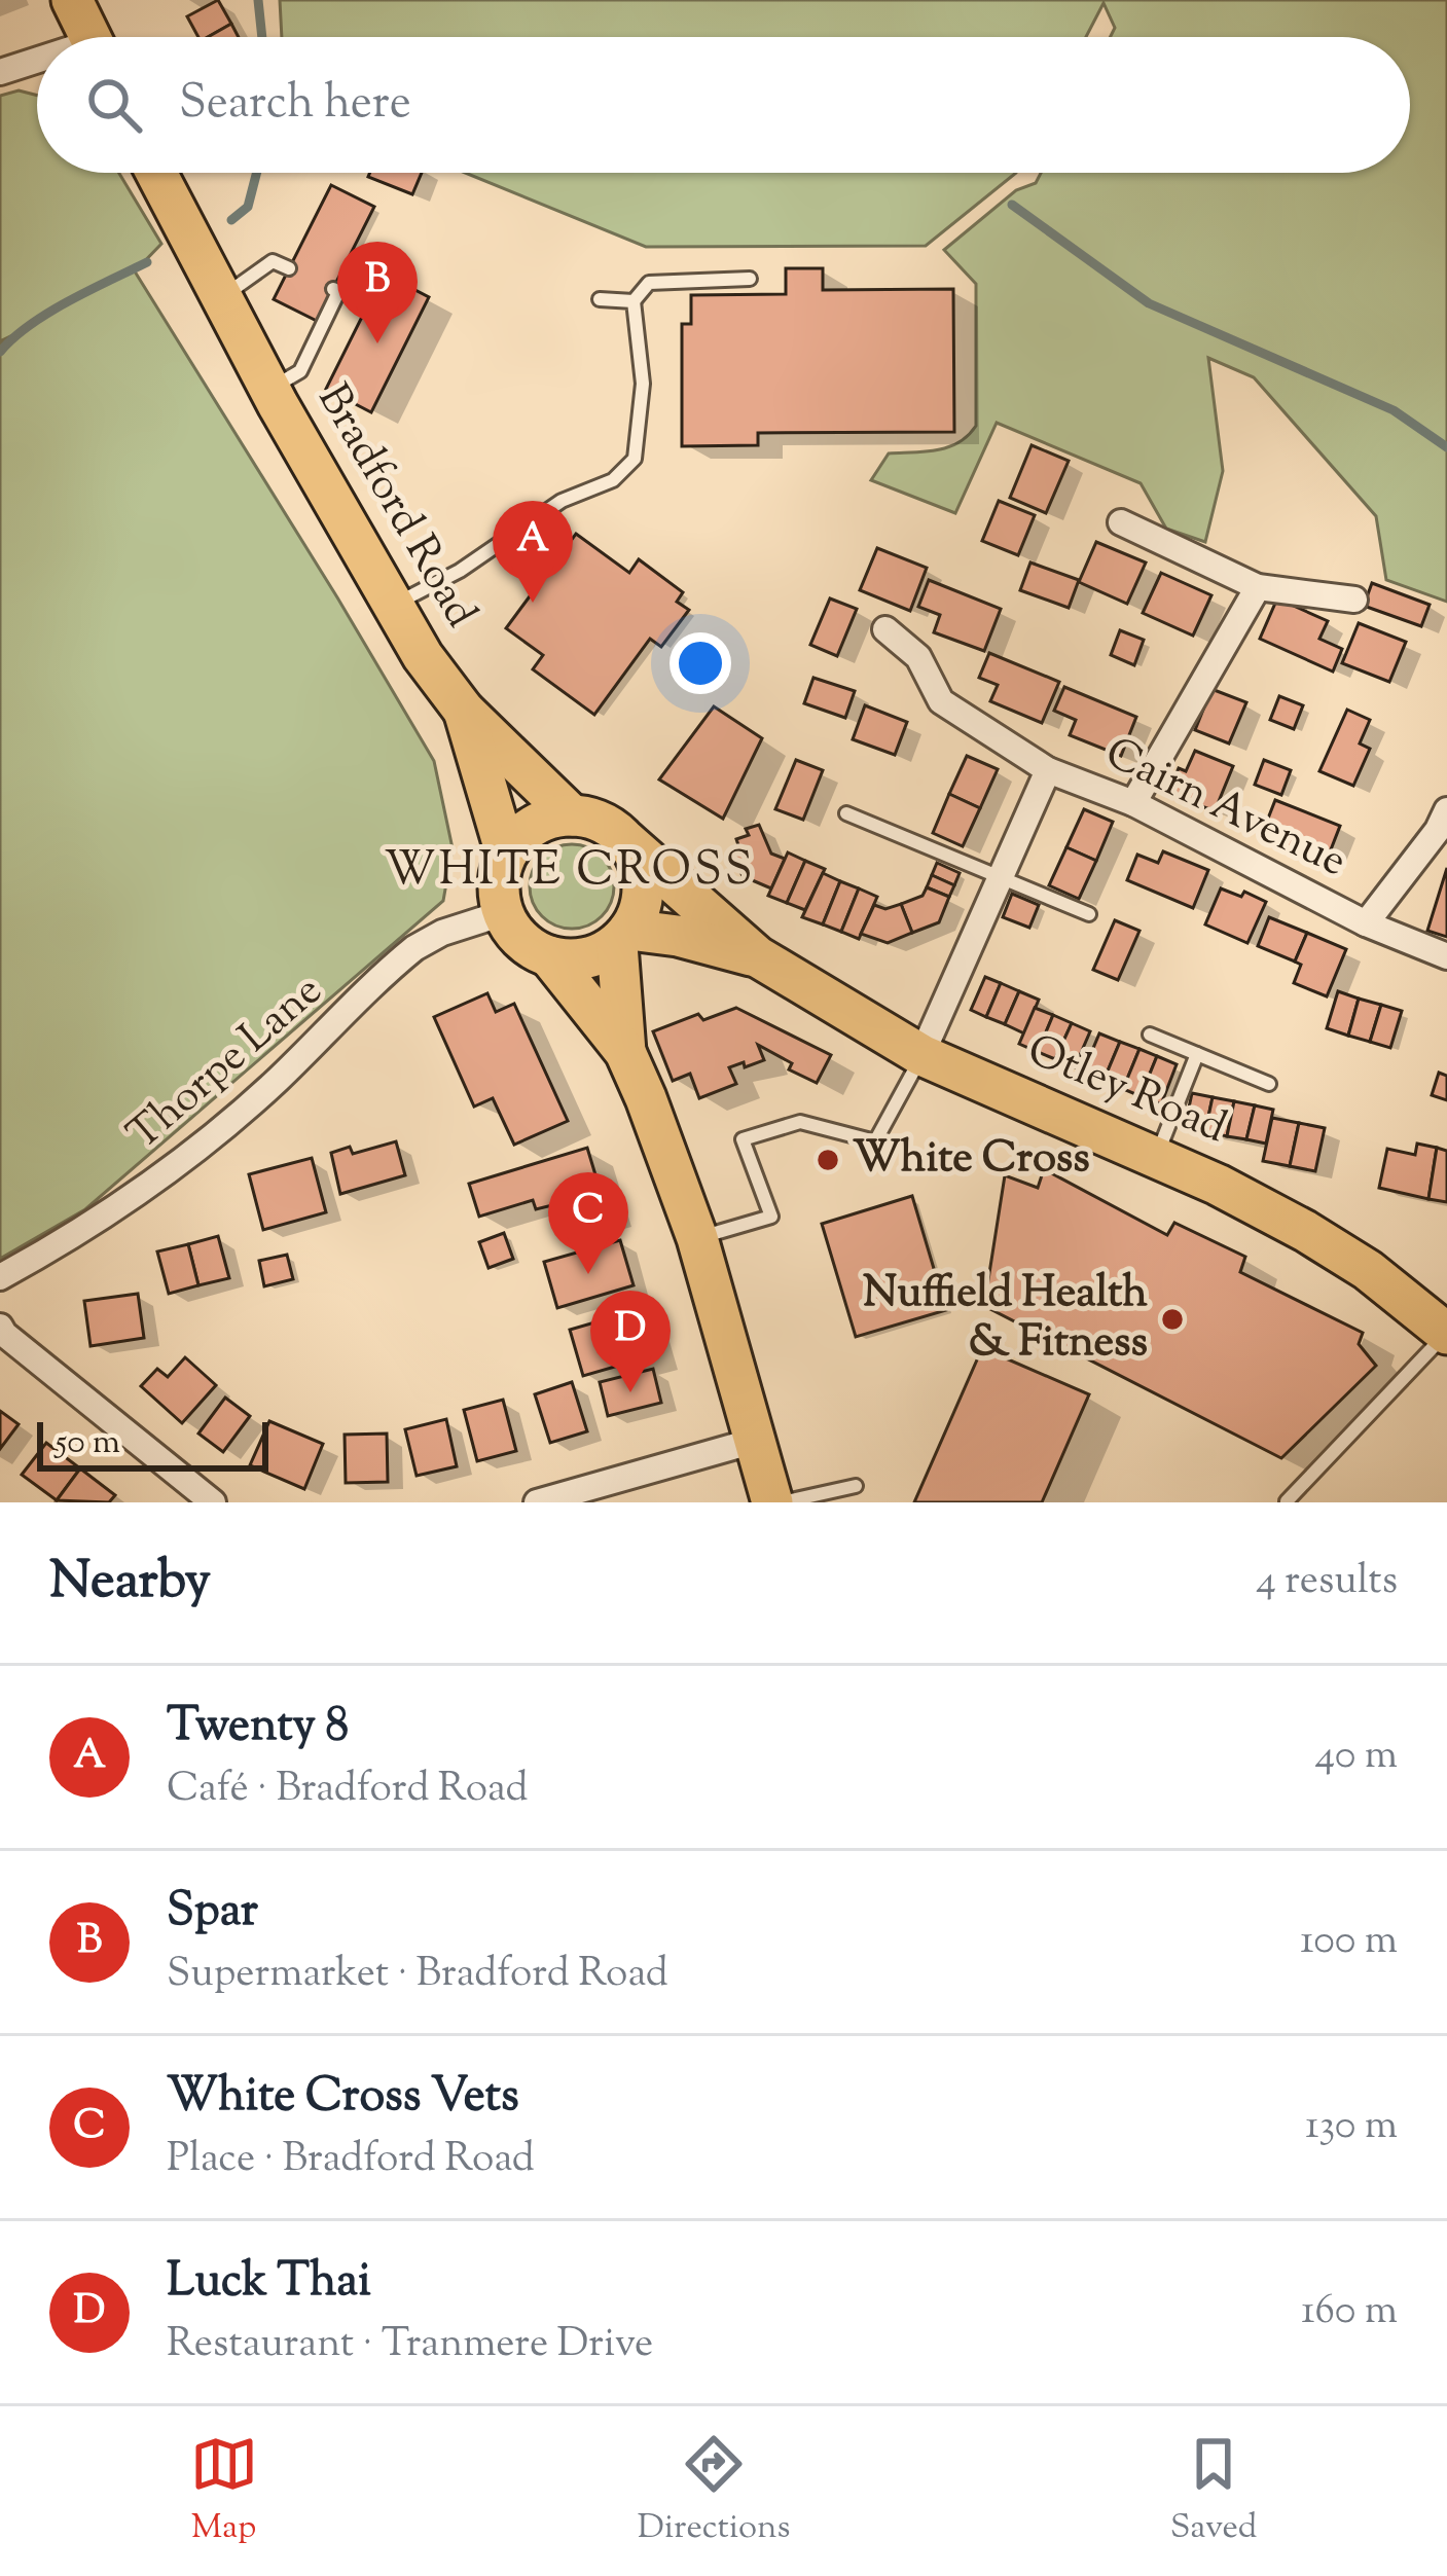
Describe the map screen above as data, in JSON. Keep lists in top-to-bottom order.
{
  "streets": {
    "main road": ["Bradford Road", "Otley Road"],
    "street": ["Cairn Avenue", "Thorpe Lane"]
  },
  "crossings": [
    ["Bradford Road", "Thorpe Lane"],
    ["Bradford Road", "Otley Road"],
    ["Cairn Avenue", "Otley Road"],
    ["Thorpe Lane", "Otley Road"]
  ],
  "districts": ["WHITE CROSS"],
  "places": ["White Cross", "Nuffield Health & Fitness"],
  "scale_bar": "50 m",
  "page": {
    "search": "Search here",
    "pins": [
      "B",
      "A",
      "C",
      "D"
    ],
    "scale": "50 m",
    "heading": ["Nearby", "4 results"],
    "list": [
      {
        "mark": "A",
        "name": "Twenty 8",
        "note": "Café · Bradford Road",
        "value": "40 m"
      },
      {
        "mark": "B",
        "name": "Spar",
        "note": "Supermarket · Bradford Road",
        "value": "100 m"
      },
      {
        "mark": "C",
        "name": "White Cross Vets",
        "note": "Place · Bradford Road",
        "value": "130 m"
      },
      {
        "mark": "D",
        "name": "Luck Thai",
        "note": "Restaurant · Tranmere Drive",
        "value": "160 m"
      }
    ],
    "nav": ["Map", "Directions", "Saved"]
  }
}
